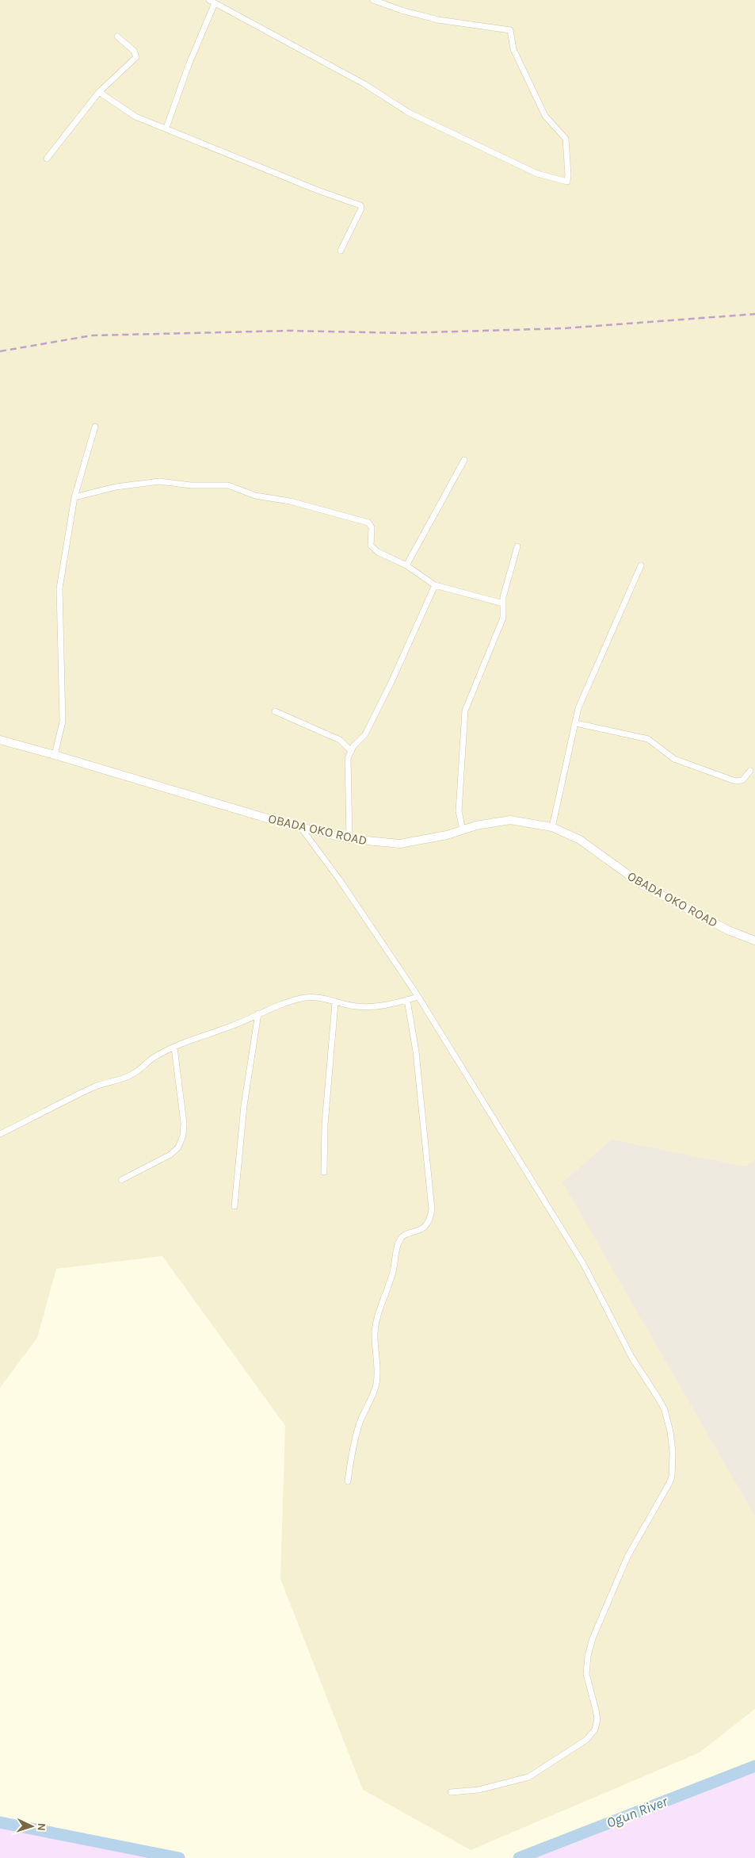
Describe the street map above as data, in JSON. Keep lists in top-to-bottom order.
{
  "streets": {
    "main road": ["OBADA OKO ROAD"]
  },
  "water": ["Ogun River"],
  "north": "right"
}
